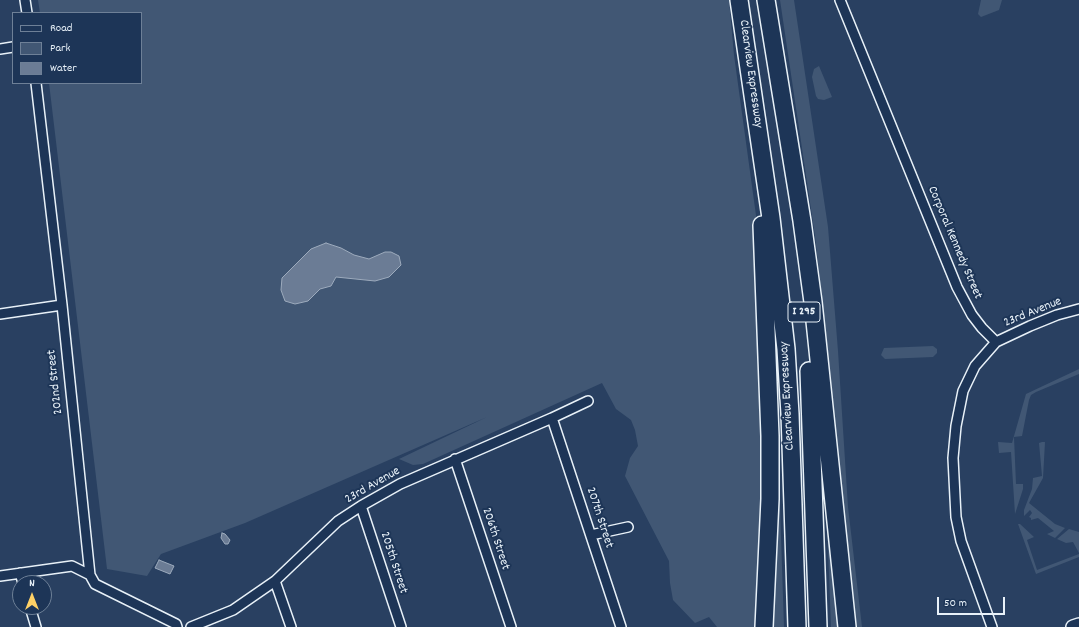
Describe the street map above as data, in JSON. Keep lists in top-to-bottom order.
{
  "streets": {
    "highway": ["Clearview Expressway", "I 295"],
    "street": [
      "Corporal Kennedy Street",
      "23rd Avenue",
      "202nd Street",
      "207th Street",
      "206th Street",
      "205th Street"
    ]
  },
  "crossings": [
    ["Corporal Kennedy Street", "23rd Avenue"],
    ["23rd Avenue", "207th Street"],
    ["23rd Avenue", "206th Street"],
    ["23rd Avenue", "205th Street"]
  ],
  "legend": ["Road", "Park", "Water"],
  "scale_bar": "50 m",
  "north": "top"
}
